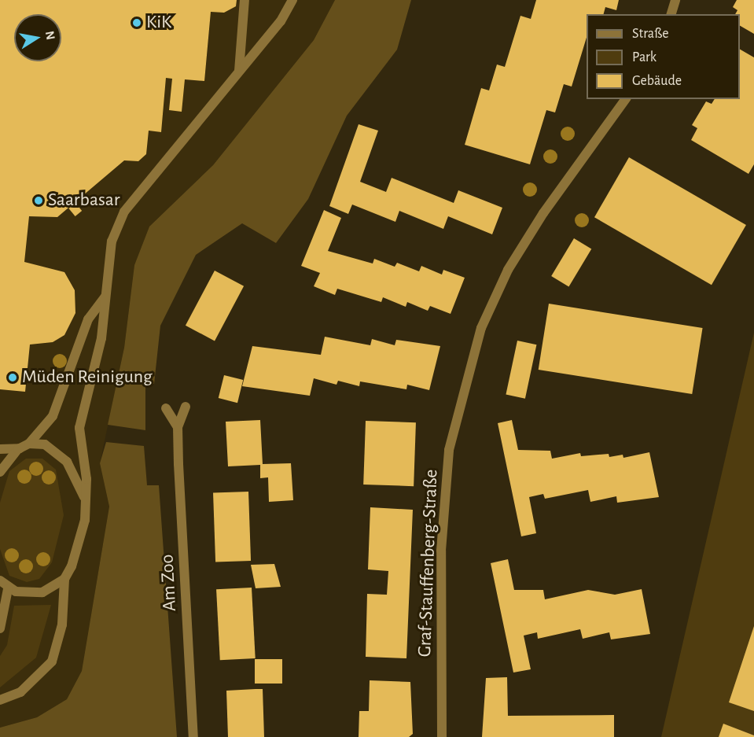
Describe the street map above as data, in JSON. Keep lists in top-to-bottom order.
{
  "streets": {
    "street": ["Graf-Stauffenberg-Straße", "Am Zoo"]
  },
  "places": ["KiK", "Saarbasar", "Müden Reinigung"],
  "legend": ["Straße", "Park", "Gebäude"],
  "north": "right"
}
